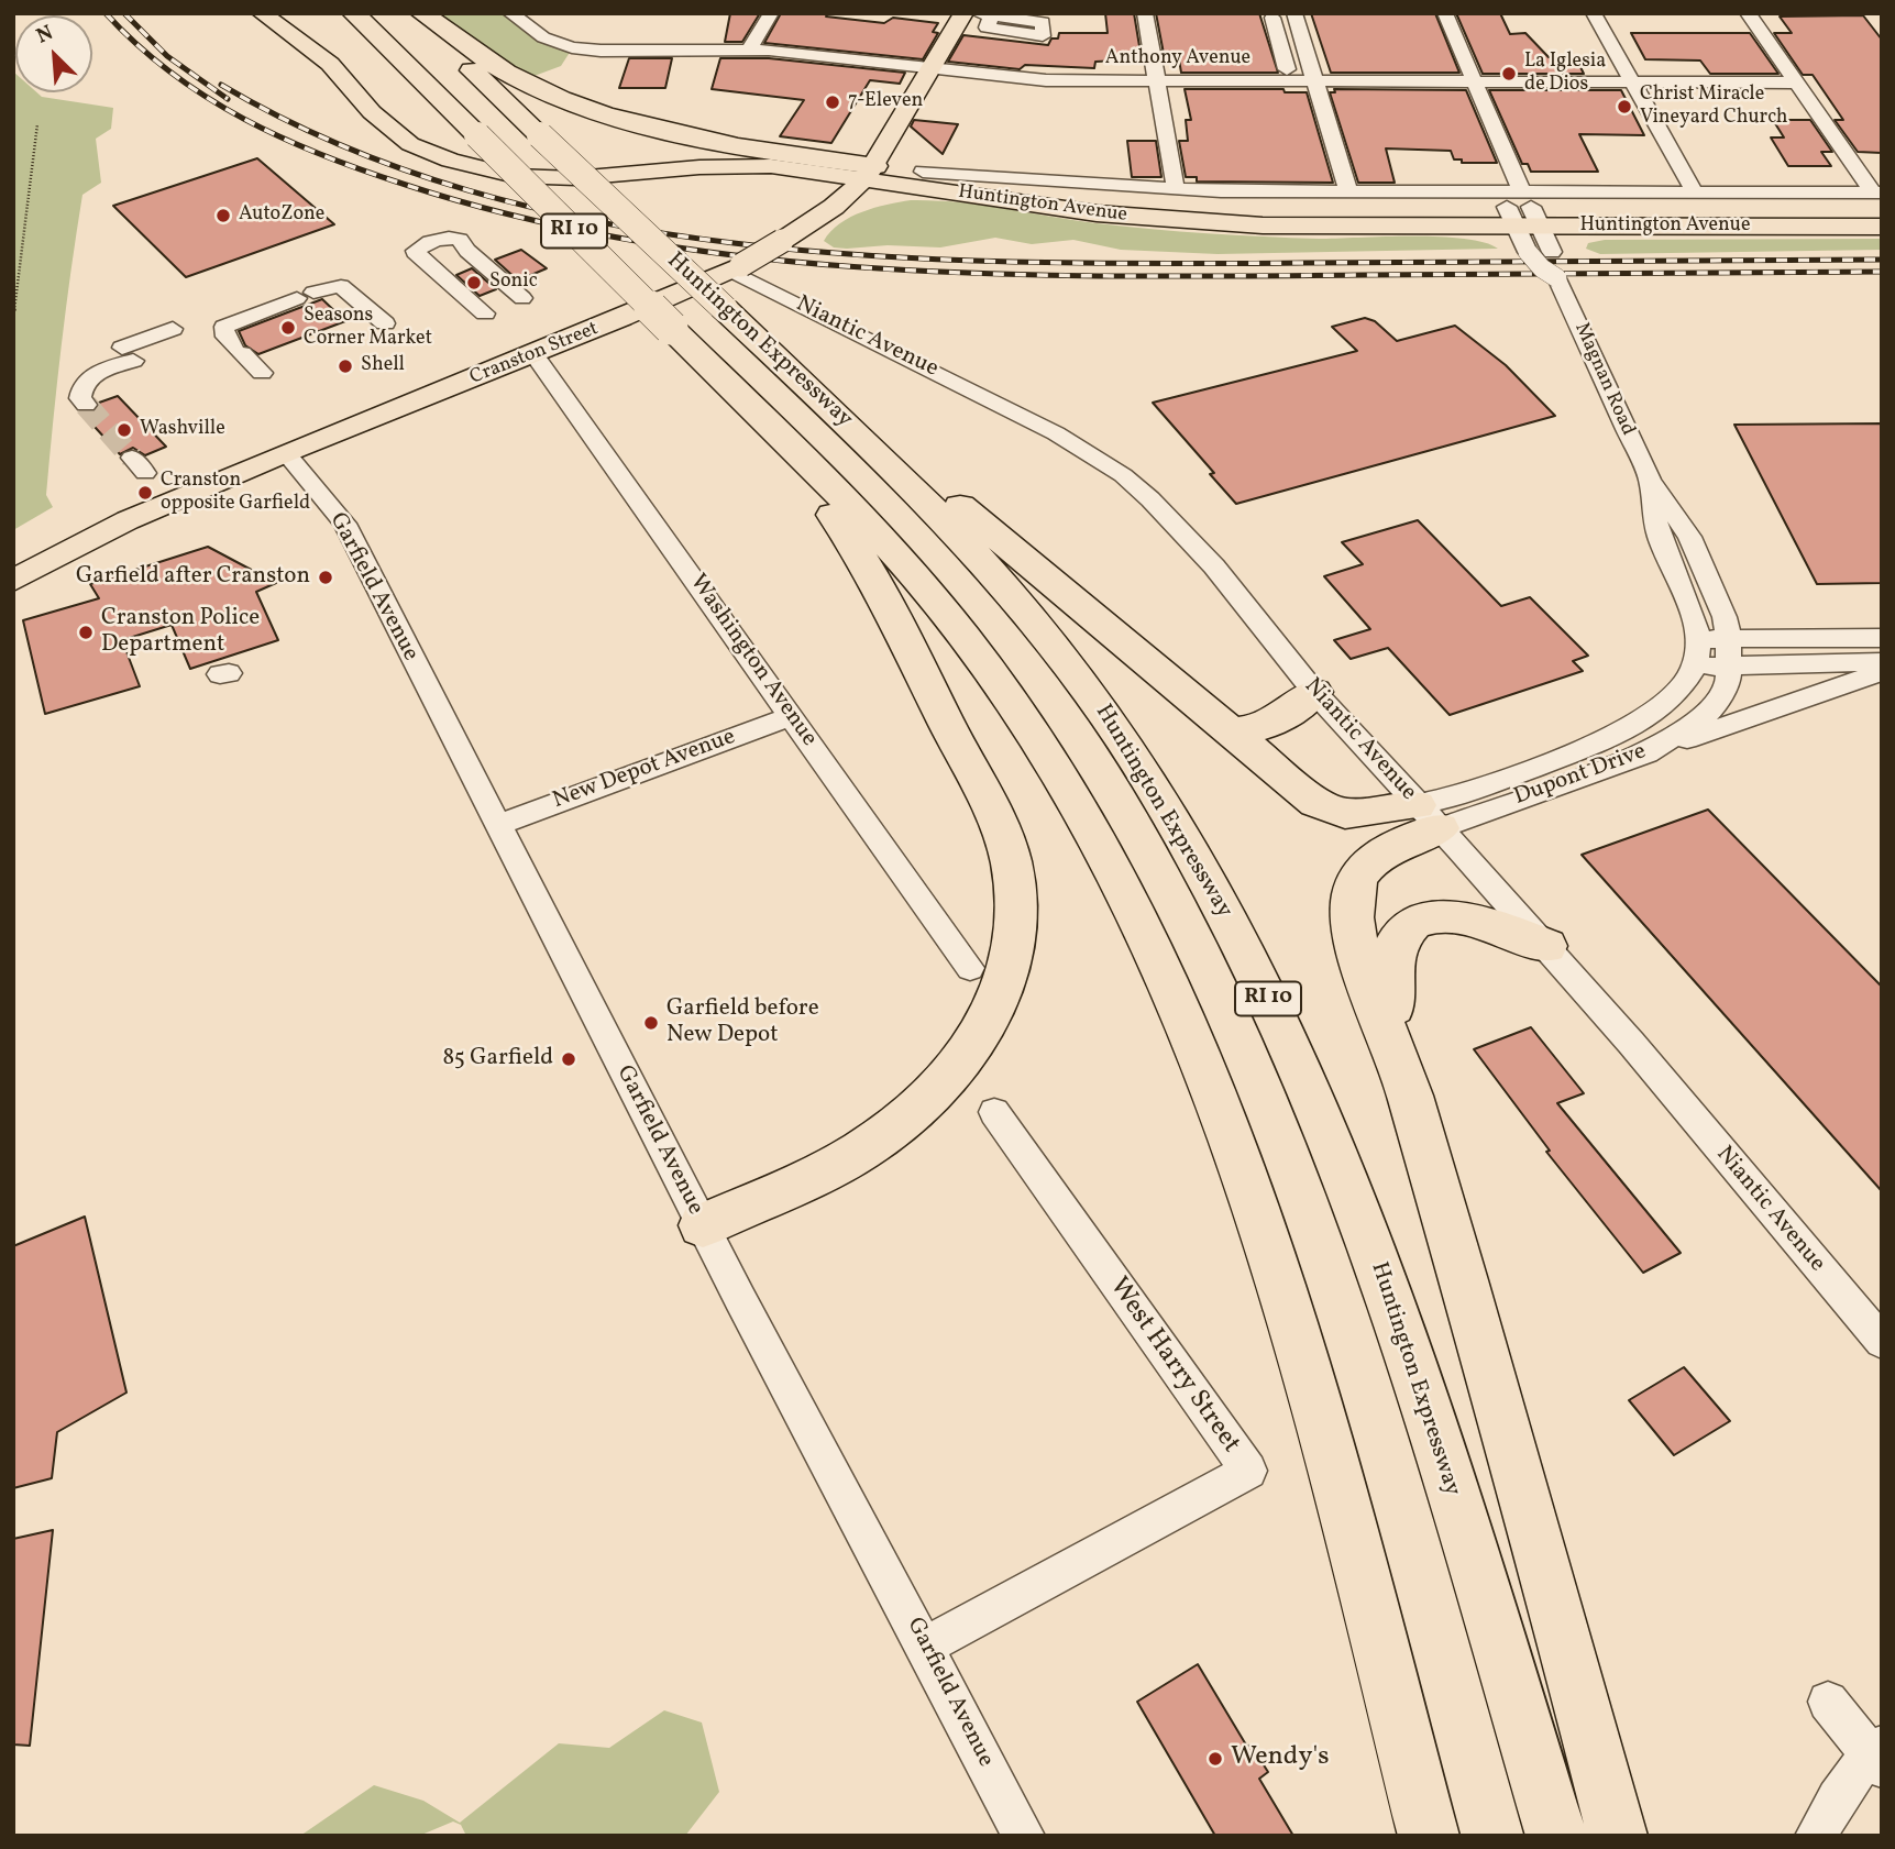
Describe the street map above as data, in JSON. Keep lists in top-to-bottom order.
{
  "streets": {
    "highway": ["RI 10", "Huntington Expressway"],
    "main road": ["Huntington Avenue", "Cranston Street"],
    "street": [
      "Anthony Avenue",
      "Niantic Avenue",
      "Magnan Road",
      "Garfield Avenue",
      "Washington Avenue",
      "New Depot Avenue",
      "Dupont Drive",
      "West Harry Street"
    ]
  },
  "crossings": [
    ["Anthony Avenue", "Cranston Street"],
    ["Anthony Avenue", "Magnan Road"],
    ["Huntington Avenue", "Cranston Street"],
    ["Huntington Avenue", "Magnan Road"],
    ["Niantic Avenue", "Huntington Expressway"],
    ["Niantic Avenue", "Cranston Street"],
    ["Niantic Avenue", "Dupont Drive"],
    ["Huntington Expressway", "Cranston Street"],
    ["Cranston Street", "Garfield Avenue"],
    ["Cranston Street", "Washington Avenue"],
    ["Magnan Road", "Dupont Drive"],
    ["Garfield Avenue", "New Depot Avenue"],
    ["Garfield Avenue", "West Harry Street"],
    ["Washington Avenue", "New Depot Avenue"]
  ],
  "places": [
    "La Iglesia de Dios",
    "7-Eleven",
    "Christ Miracle Vineyard Church",
    "AutoZone",
    "Sonic",
    "Seasons Corner Market",
    "Shell",
    "Washville",
    "Cranston opposite Garfield",
    "Garfield after Cranston",
    "Cranston Police Department",
    "Garfield before New Depot",
    "85 Garfield",
    "Wendy's"
  ],
  "north": "top left"
}
